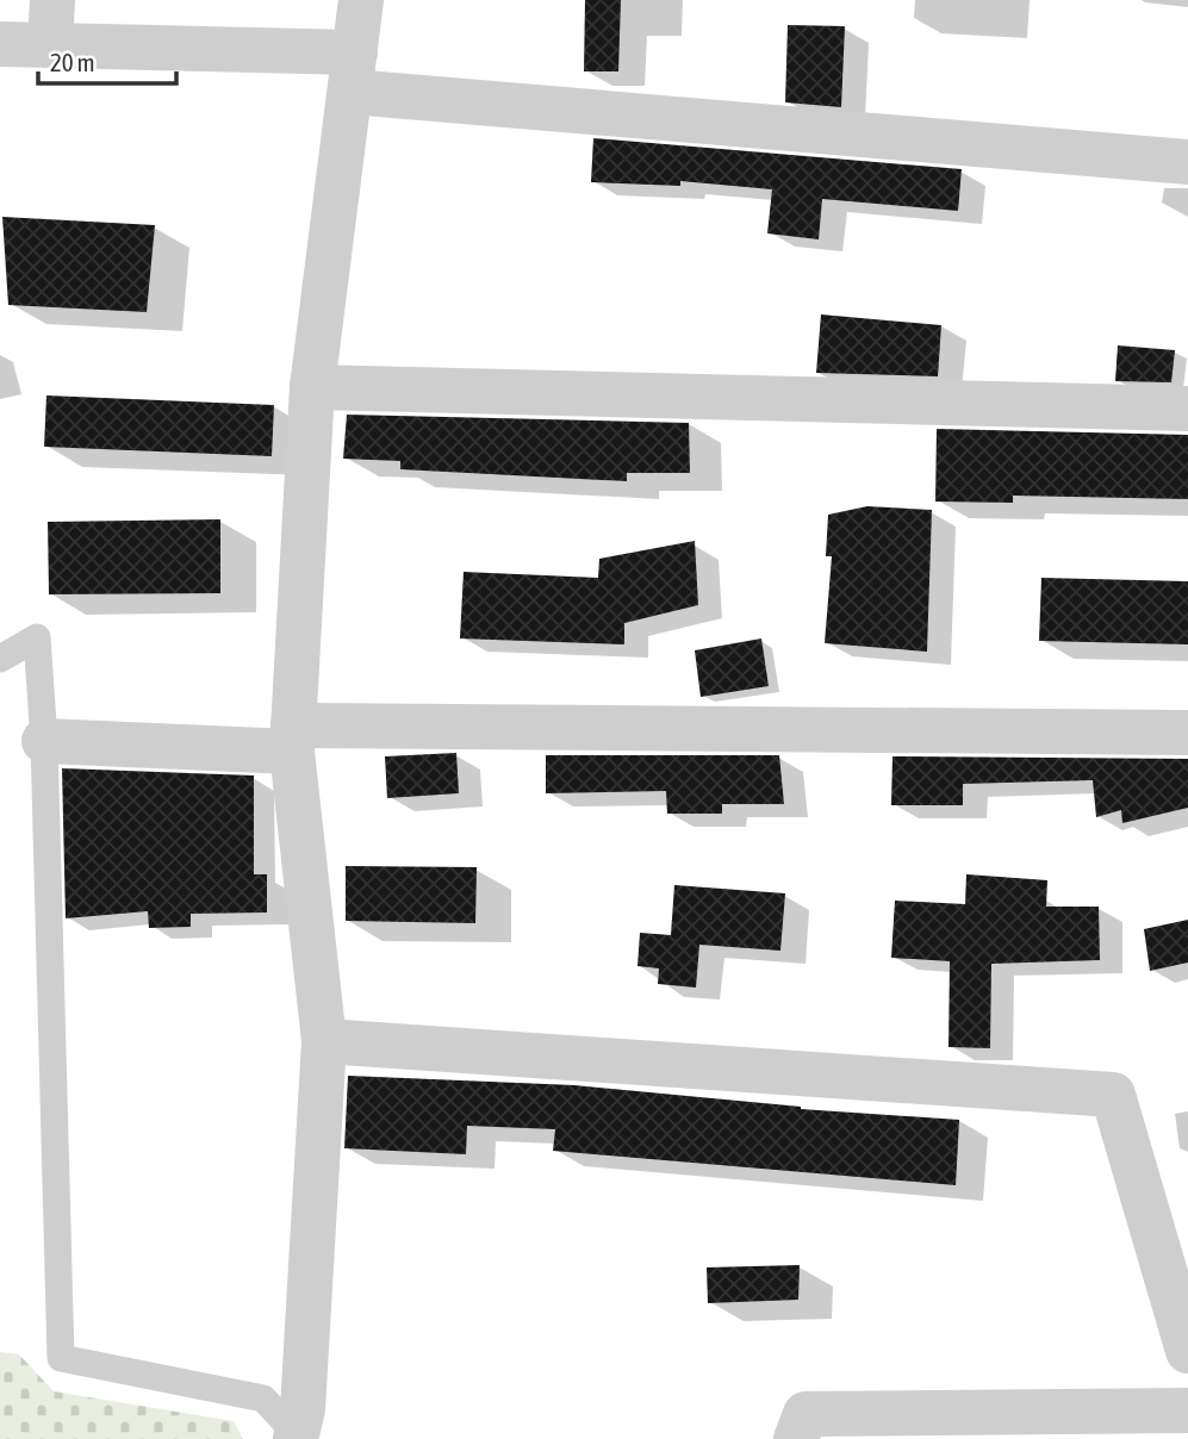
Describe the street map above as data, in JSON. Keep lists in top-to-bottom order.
{
  "scale_bar": "20 m"
}
